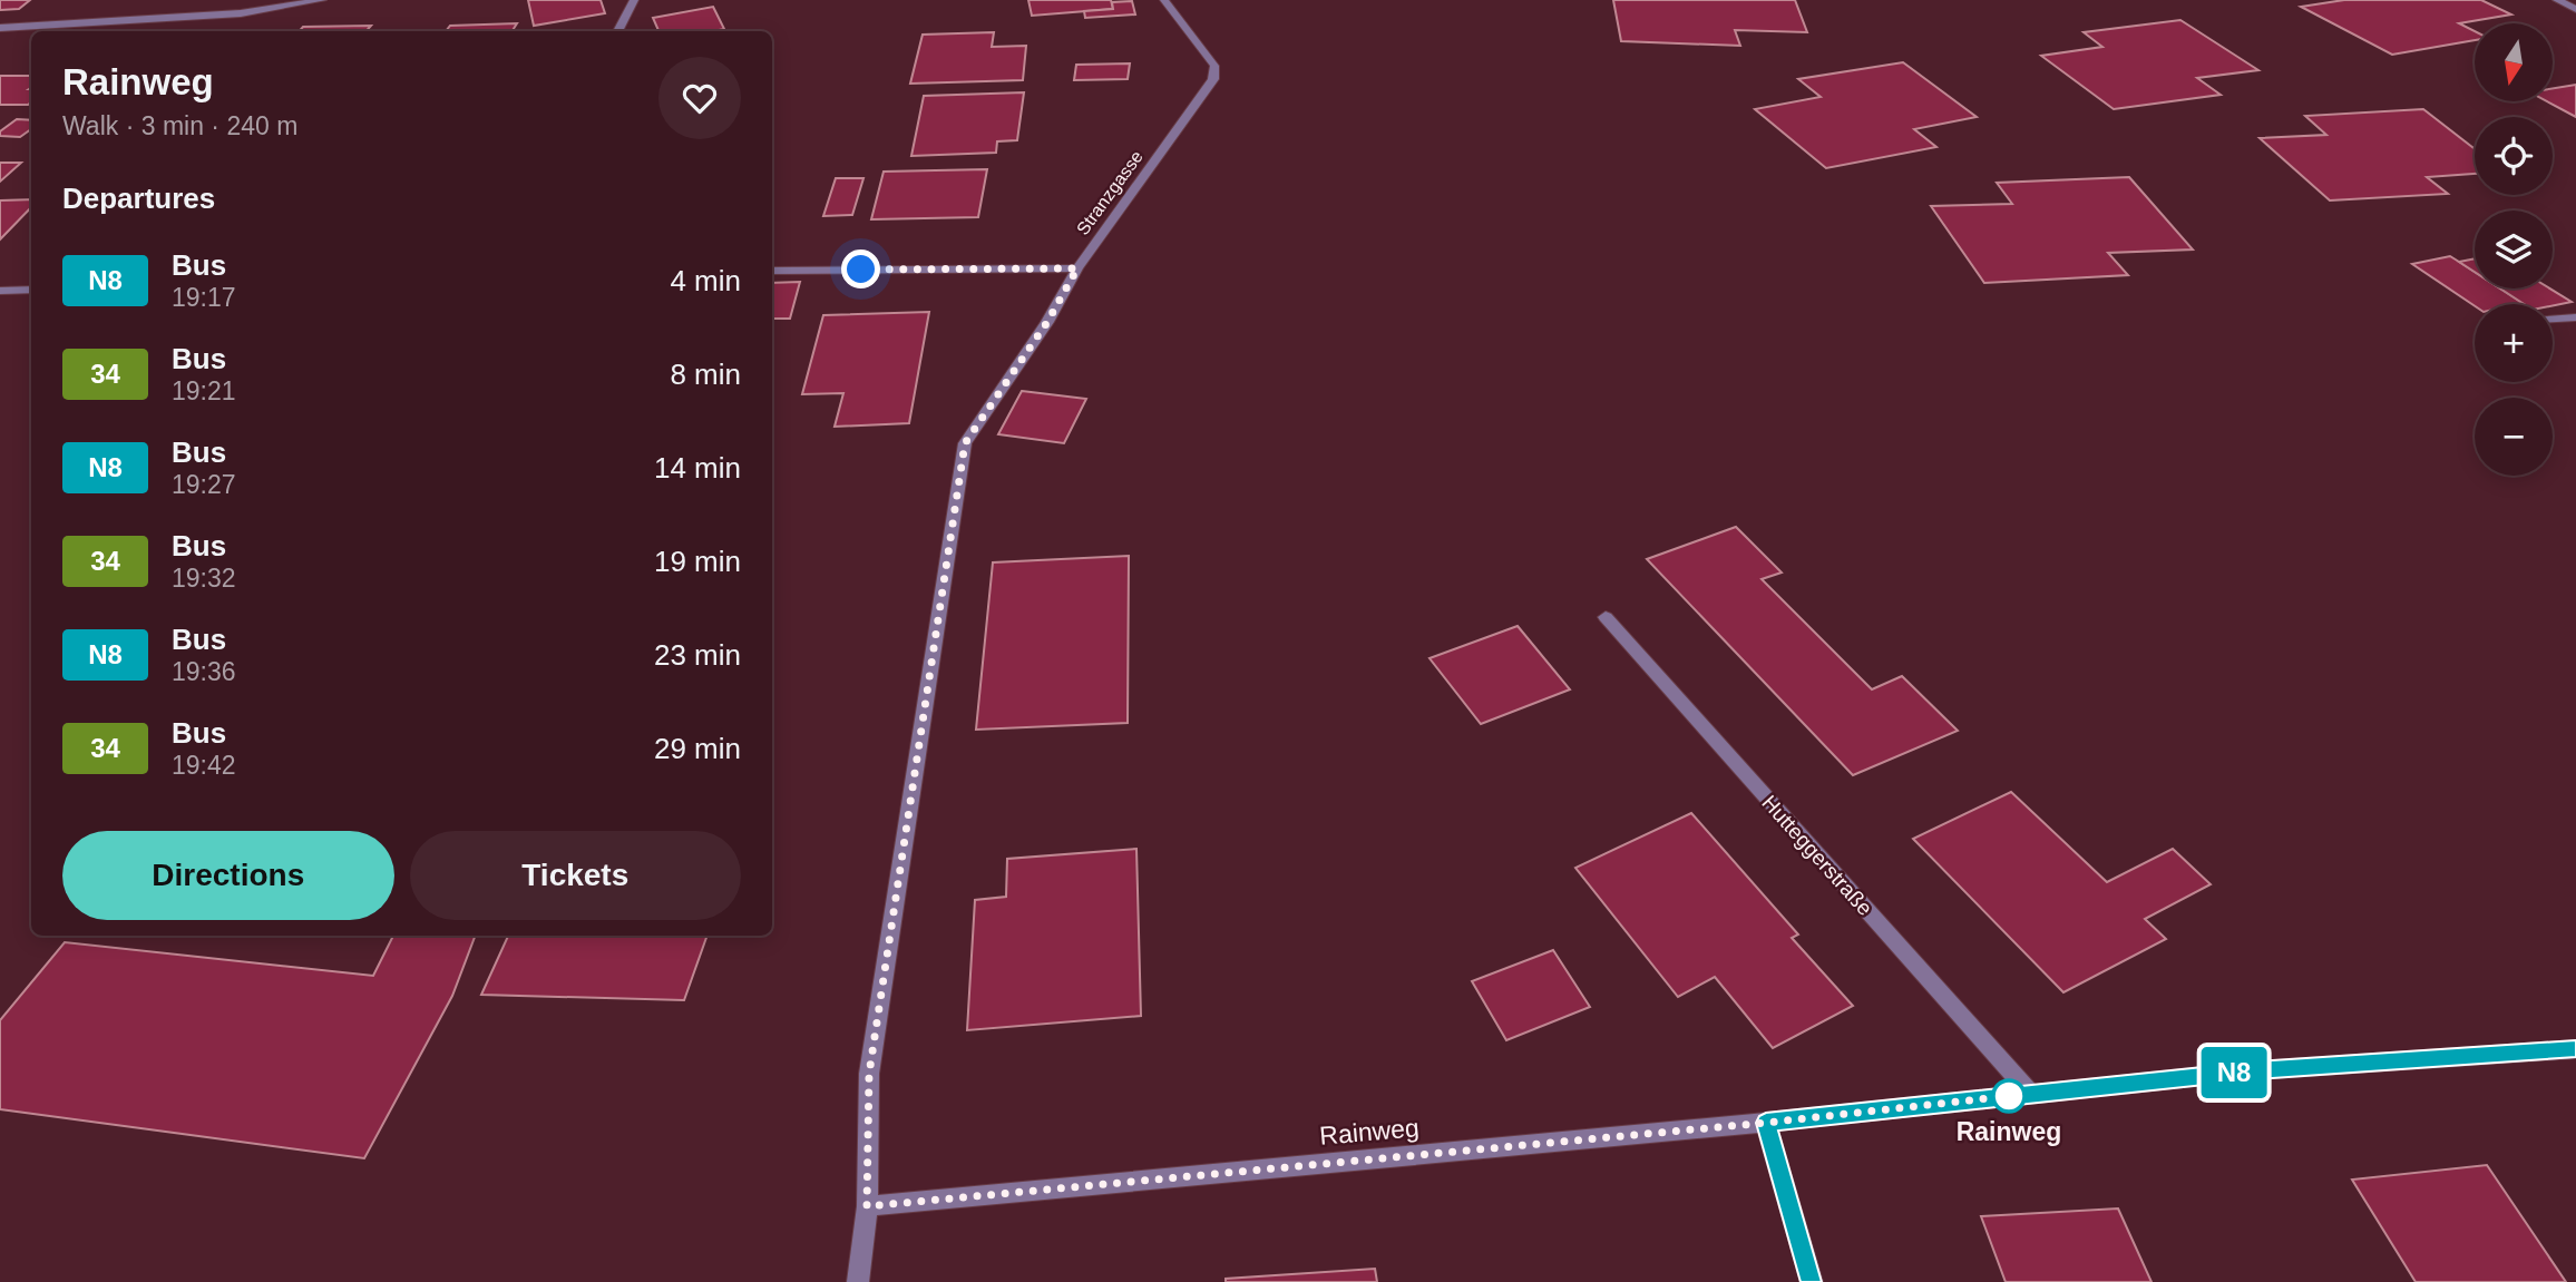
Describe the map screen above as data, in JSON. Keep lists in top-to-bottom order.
{
  "streets": {
    "street": ["Stranzgasse", "Hutteggerstraße", "Rainweg"]
  },
  "crossings": [
    ["Hutteggerstraße", "Rainweg"]
  ],
  "places": ["Rainweg"],
  "lines": ["bus line N8"],
  "north": "bottom",
  "page": {
    "on_map": "N8",
    "map_buttons": ["+", "−"],
    "heading": [
      ["Rainweg", "Walk · 3 min · 240 m"],
      "Departures"
    ],
    "list": [
      {
        "mark": "N8",
        "name": "Bus",
        "note": "19:17",
        "value": "4 min"
      },
      {
        "mark": "34",
        "name": "Bus",
        "note": "19:21",
        "value": "8 min"
      },
      {
        "mark": "N8",
        "name": "Bus",
        "note": "19:27",
        "value": "14 min"
      },
      {
        "mark": "34",
        "name": "Bus",
        "note": "19:32",
        "value": "19 min"
      },
      {
        "mark": "N8",
        "name": "Bus",
        "note": "19:36",
        "value": "23 min"
      },
      {
        "mark": "34",
        "name": "Bus",
        "note": "19:42",
        "value": "29 min"
      }
    ],
    "buttons": ["Directions", "Tickets"]
  }
}
